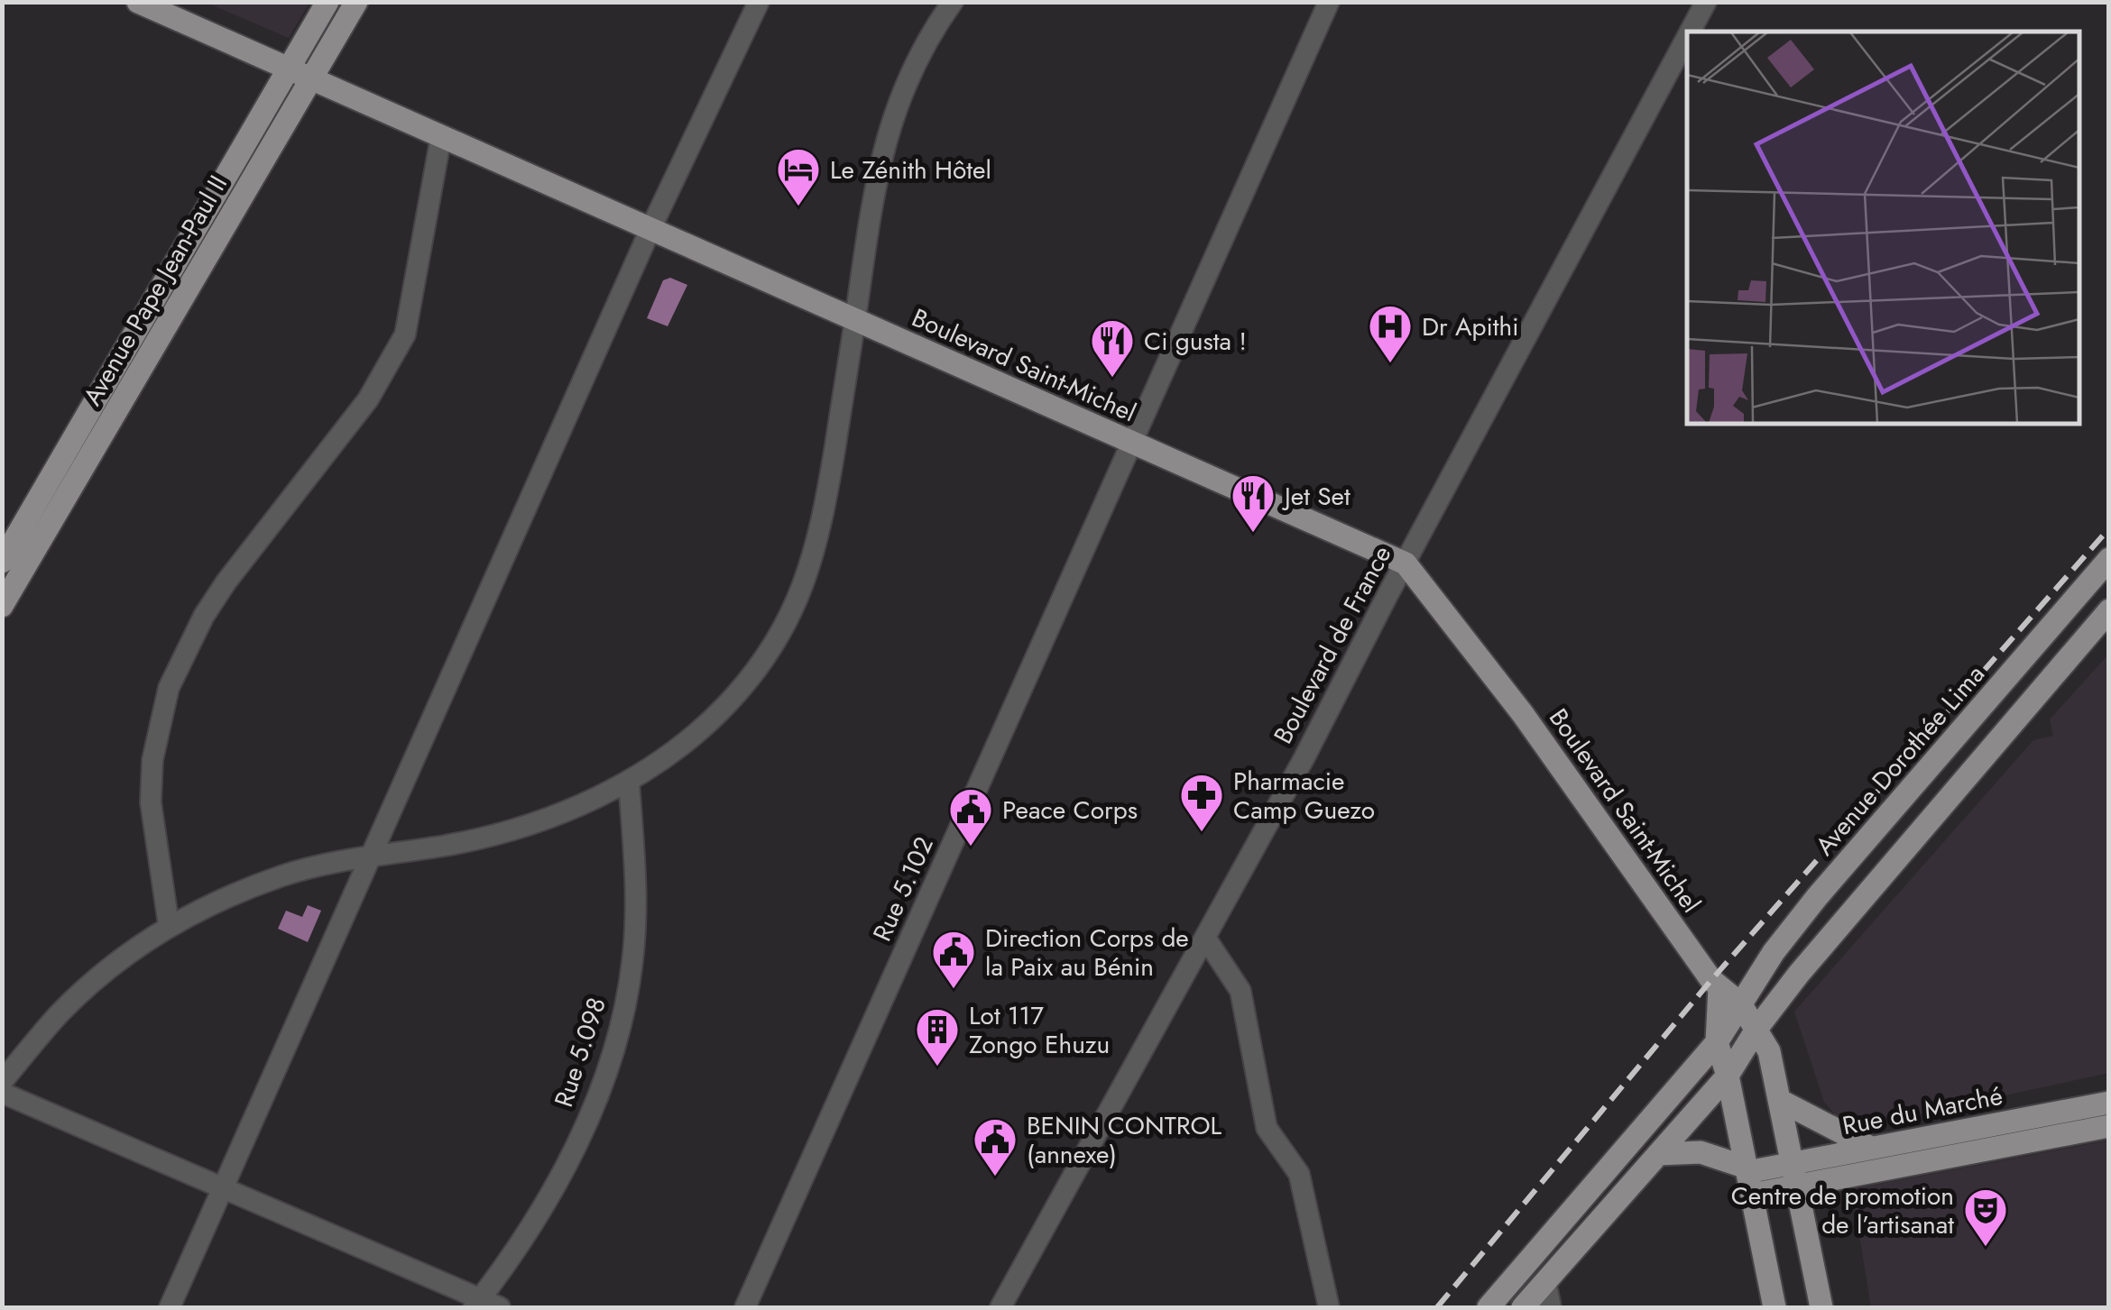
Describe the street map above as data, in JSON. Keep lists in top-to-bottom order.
{
  "streets": {
    "main road": [
      "Avenue Pape Jean-Paul II",
      "Boulevard Saint-Michel",
      "Avenue Dorothée Lima",
      "Rue du Marché"
    ],
    "street": ["Boulevard de France", "Rue 5.102", "Rue 5.098"]
  },
  "crossings": [
    ["Avenue Pape Jean-Paul II", "Boulevard Saint-Michel"],
    ["Boulevard Saint-Michel", "Boulevard de France"],
    ["Boulevard Saint-Michel", "Avenue Dorothée Lima"],
    ["Boulevard Saint-Michel", "Rue 5.102"],
    ["Boulevard Saint-Michel", "Rue du Marché"]
  ],
  "places": {
    "hotel": ["Le Zénith Hôtel"],
    "hospital": ["Dr Apithi"],
    "restaurant": ["Ci gusta !", "Jet Set"],
    "pharmacy": ["Pharmacie Camp Guezo"],
    "public building": ["Peace Corps", "Direction Corps de la Paix au Bénin", "BENIN CONTROL (annexe)"],
    "building": ["Lot 117 Zongo Ehuzu"],
    "theatre": ["Centre de promotion de l’artisanat"]
  }
}
